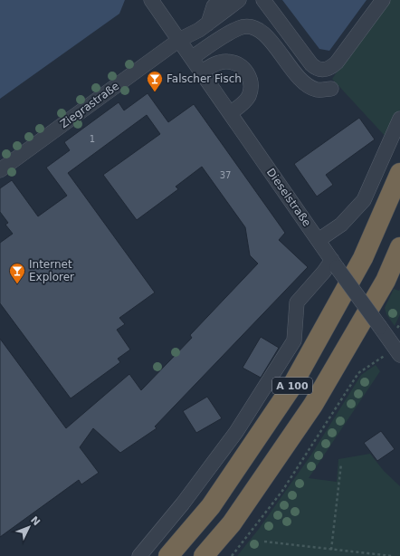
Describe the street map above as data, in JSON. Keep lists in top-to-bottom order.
{
  "streets": {
    "highway": ["A 100"],
    "street": ["Ziegrastraße", "Dieselstraße"]
  },
  "crossings": [
    ["Ziegrastraße", "Dieselstraße"]
  ],
  "places": {
    "bar": ["Falscher Fisch", "Internet Explorer"]
  },
  "house_numbers": ["1", "37"],
  "north": "top right"
}
